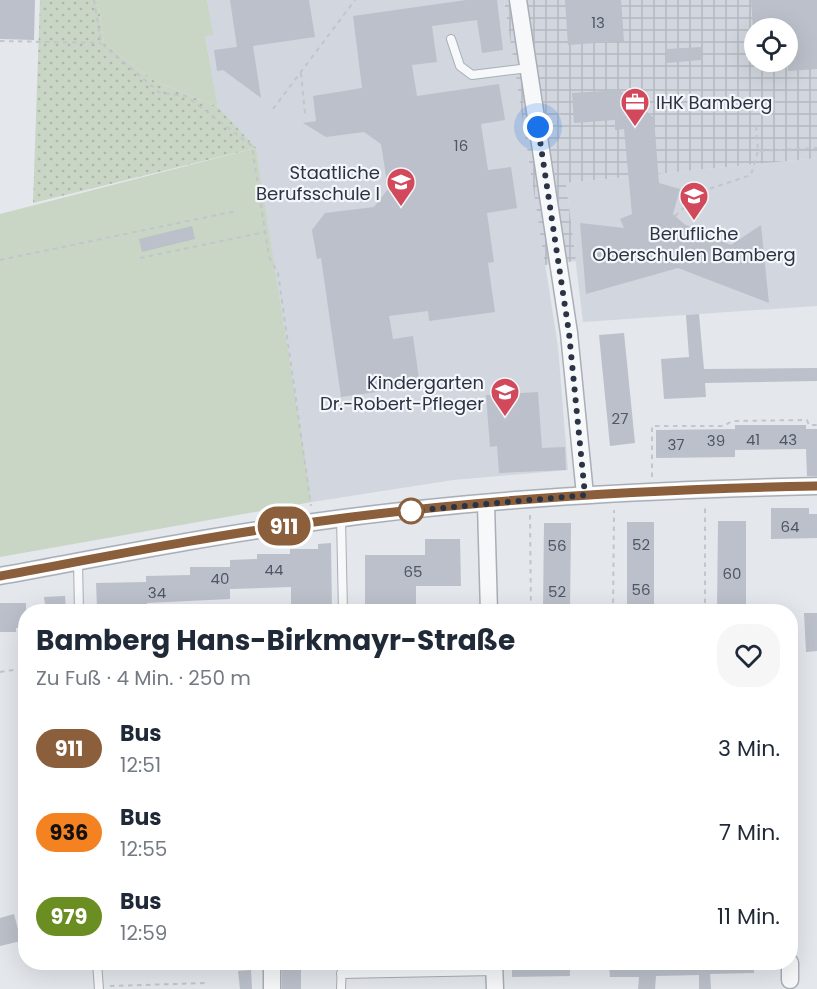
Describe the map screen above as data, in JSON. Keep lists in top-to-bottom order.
{
  "places": {
    "office": ["IHK Bamberg"],
    "school or university": ["Staatliche Berufsschule I", "Berufliche Oberschulen Bamberg", "Kindergarten Dr.-Robert-Pfleger"]
  },
  "lines": ["bus line 911"],
  "house_numbers": [
    "13",
    "16",
    "27",
    "41",
    "43",
    "39",
    "37",
    "64",
    "52",
    "56",
    "44",
    "65",
    "60",
    "40",
    "56",
    "52",
    "34"
  ],
  "page": {
    "on_map": "911",
    "heading": ["Bamberg Hans-Birkmayr-Straße", "Zu Fuß · 4 Min. · 250 m"],
    "list": [
      {
        "mark": "911",
        "name": "Bus",
        "note": "12:51",
        "value": "3 Min."
      },
      {
        "mark": "936",
        "name": "Bus",
        "note": "12:55",
        "value": "7 Min."
      },
      {
        "mark": "979",
        "name": "Bus",
        "note": "12:59",
        "value": "11 Min."
      }
    ]
  }
}
